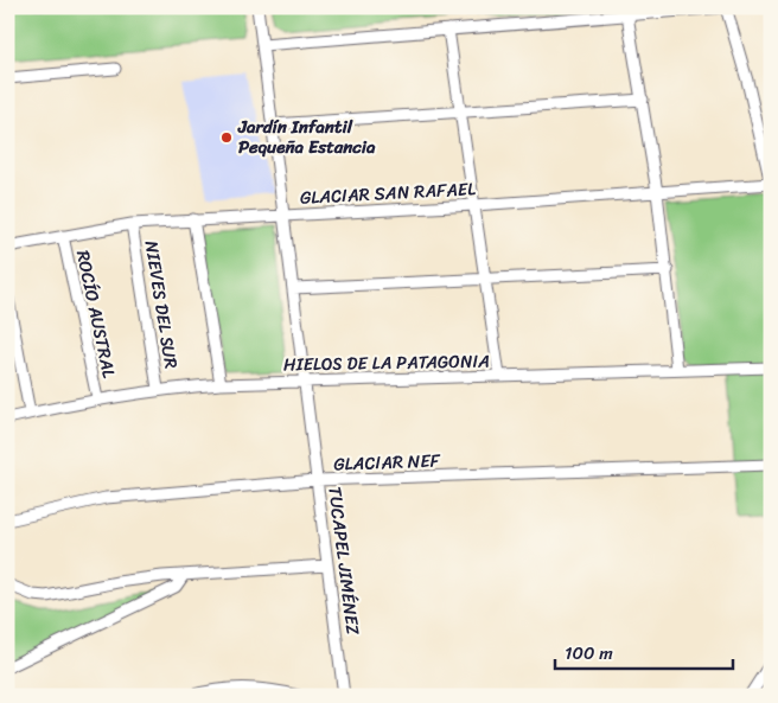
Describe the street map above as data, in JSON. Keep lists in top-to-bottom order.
{
  "streets": {
    "street": [
      "GLACIAR SAN RAFAEL",
      "NIEVES DEL SUR",
      "ROCÍO AUSTRAL",
      "HIELOS DE LA PATAGONIA",
      "GLACIAR NEF",
      "TUCAPEL JIMÉNEZ"
    ]
  },
  "crossings": [
    ["GLACIAR SAN RAFAEL", "NIEVES DEL SUR"],
    ["GLACIAR SAN RAFAEL", "ROCÍO AUSTRAL"],
    ["GLACIAR SAN RAFAEL", "TUCAPEL JIMÉNEZ"],
    ["NIEVES DEL SUR", "HIELOS DE LA PATAGONIA"],
    ["ROCÍO AUSTRAL", "HIELOS DE LA PATAGONIA"],
    ["HIELOS DE LA PATAGONIA", "TUCAPEL JIMÉNEZ"],
    ["GLACIAR NEF", "TUCAPEL JIMÉNEZ"]
  ],
  "places": ["Jardín Infantil Pequeña Estancia"],
  "scale_bar": "100 m"
}
